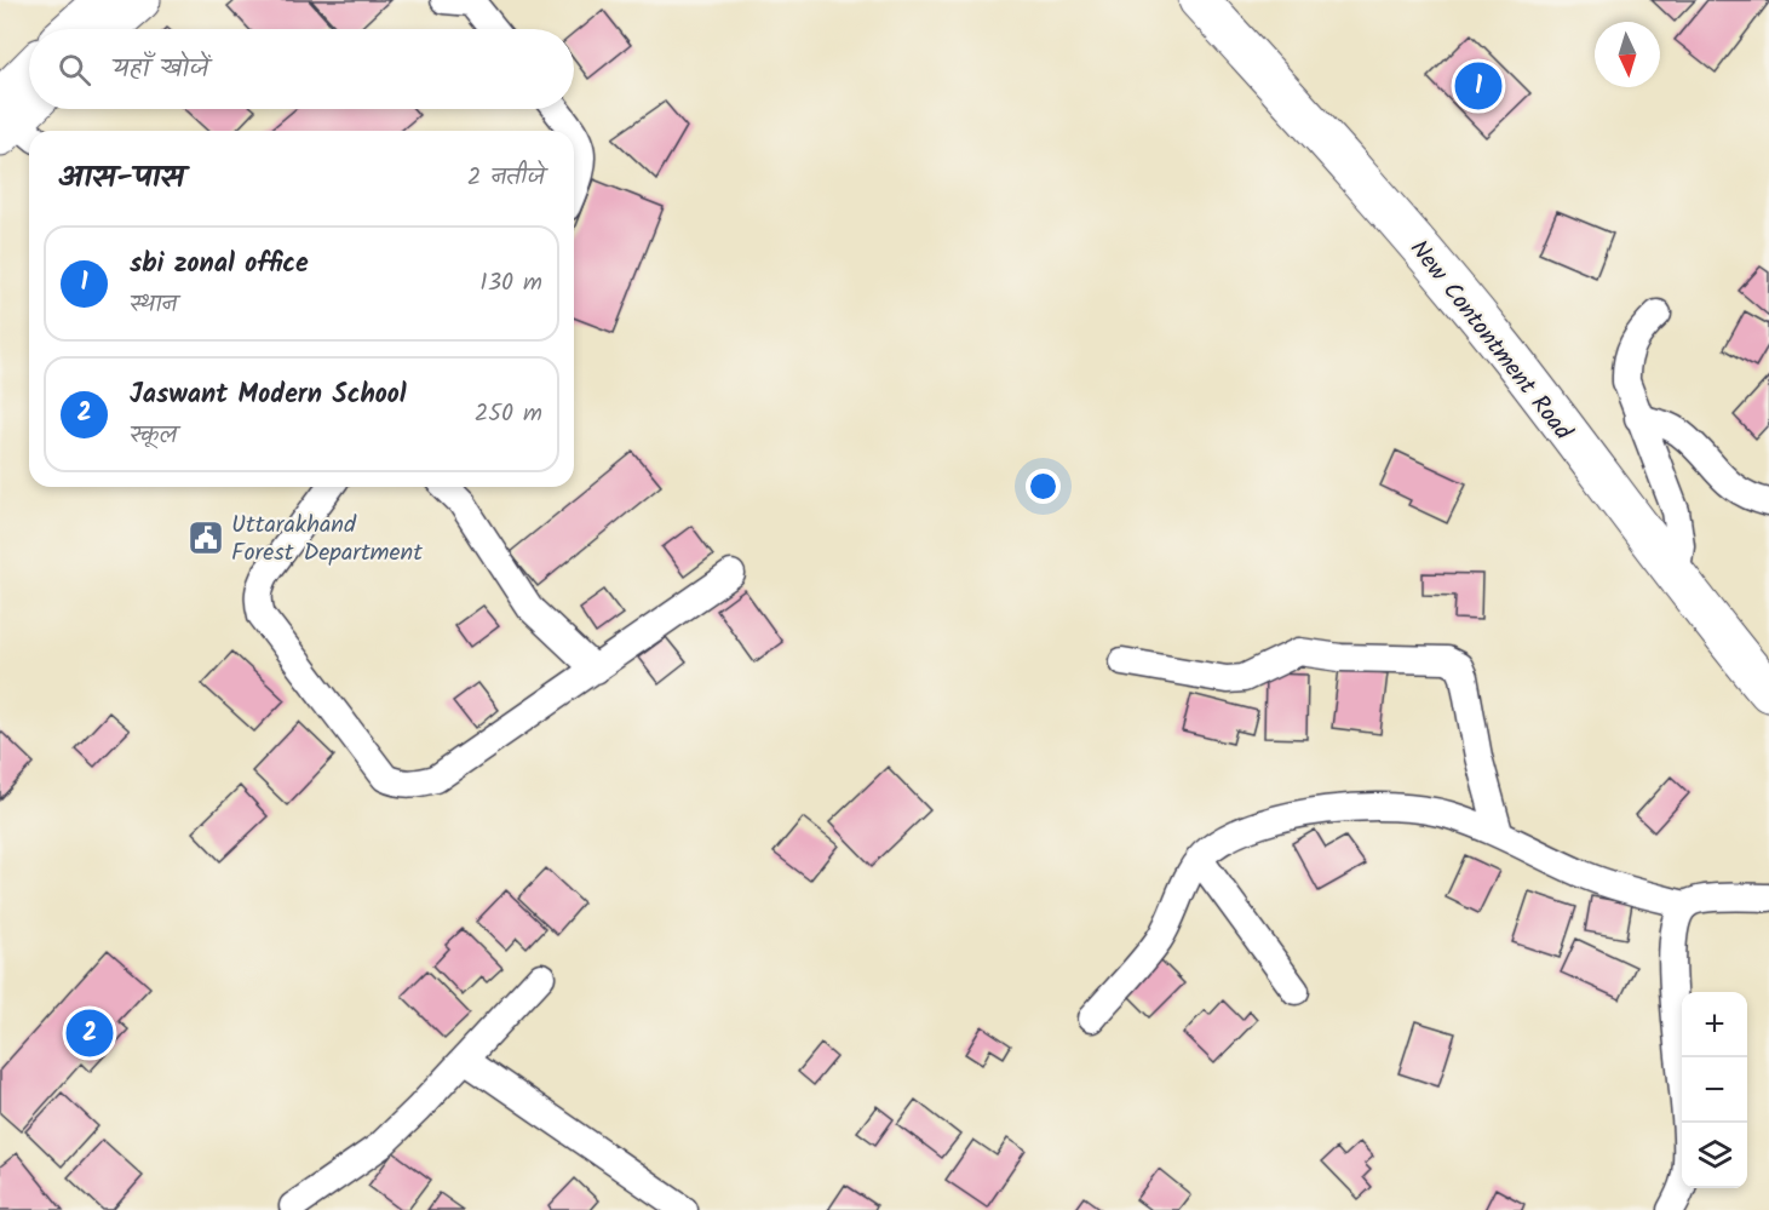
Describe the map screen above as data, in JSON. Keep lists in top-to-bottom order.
{
  "streets": {
    "street": ["New Contontment Road"]
  },
  "places": {
    "public building": ["Uttarakhand Forest Department"]
  },
  "north": "bottom",
  "page": {
    "search": "यहाँ खोजें",
    "pins": ["1", "2"],
    "heading": ["आस-पास", "2 नतीजे"],
    "list": [
      {
        "mark": "1",
        "name": "sbi zonal office",
        "note": "स्थान",
        "value": "130 m"
      },
      {
        "mark": "2",
        "name": "Jaswant Modern School",
        "note": "स्कूल",
        "value": "250 m"
      }
    ],
    "map_buttons": ["+", "−"]
  }
}
